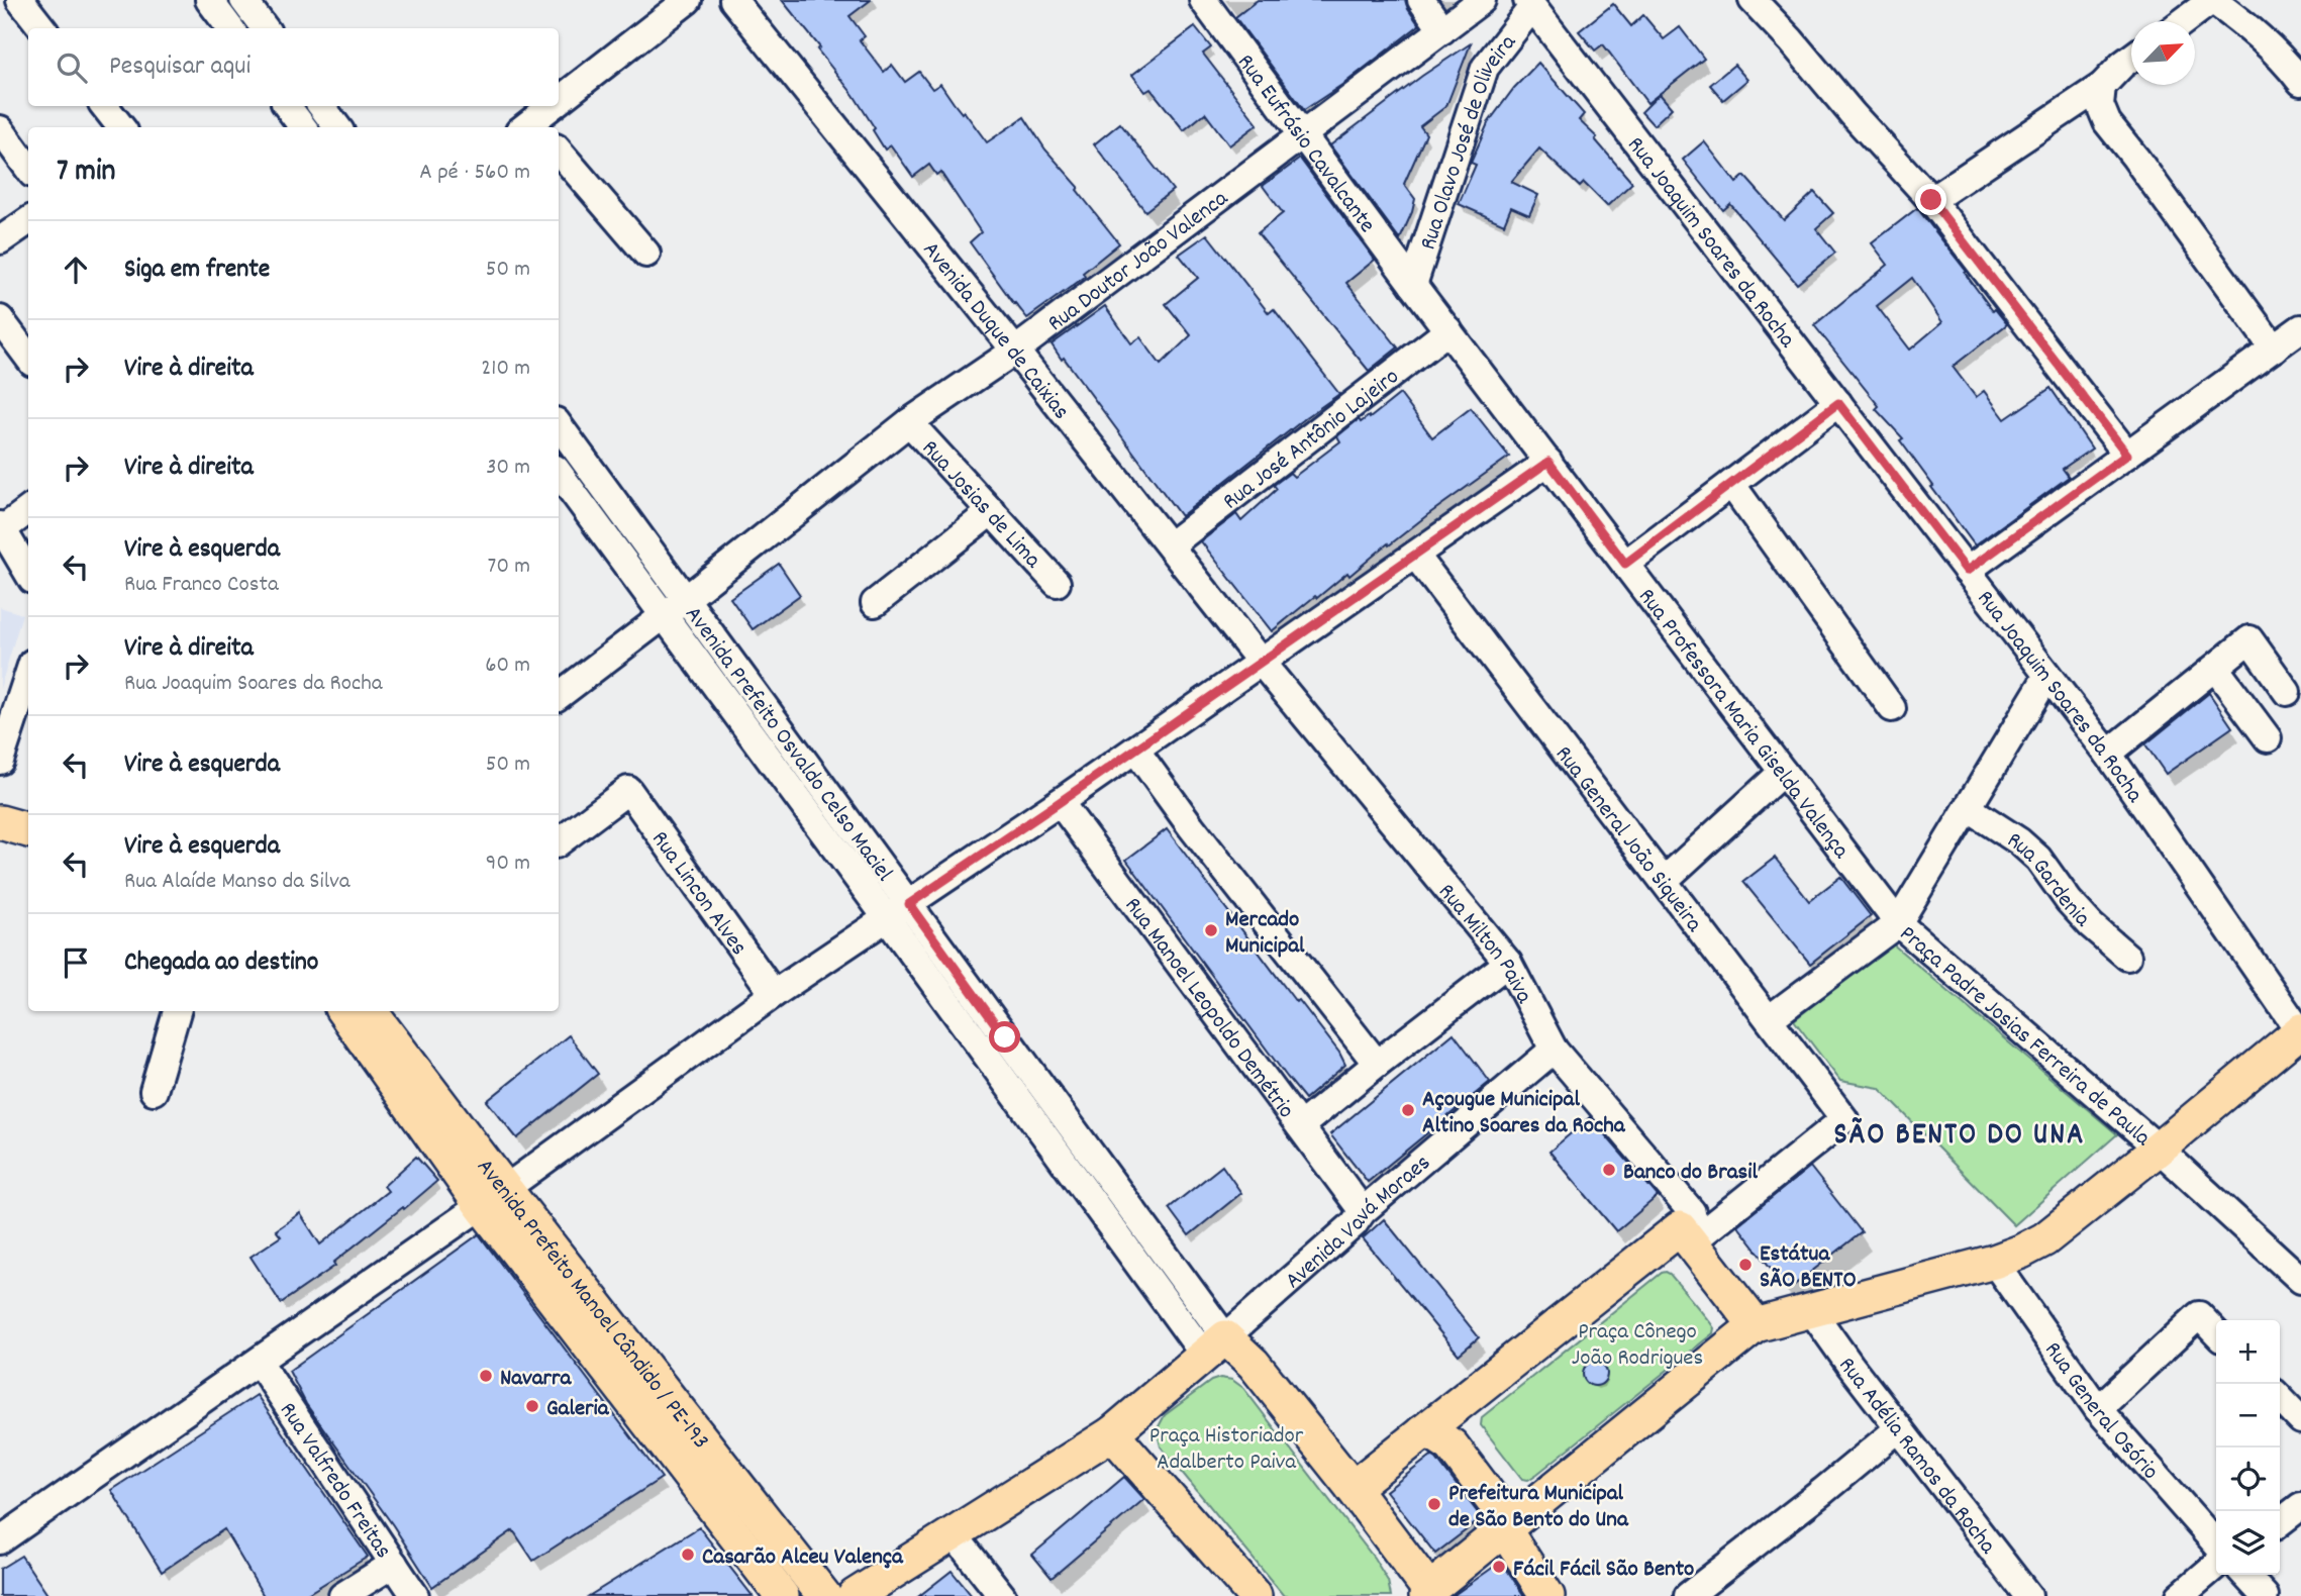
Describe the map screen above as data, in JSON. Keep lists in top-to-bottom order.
{
  "streets": {
    "main road": ["Praça Padre Josias Ferreira de Paula", "Avenida Prefeito Manoel Cândido / PE-193"],
    "street": [
      "Rua Eufrásio Cavalcante",
      "Rua Olavo José de Oliveira",
      "Rua Joaquim Soares da Rocha",
      "Rua Doutor João Valenca",
      "Avenida Duque de Caixias",
      "Rua José Antônio Lajeiro",
      "Rua Josias de Lima",
      "Rua Professora Maria Giselda Valença",
      "Avenida Prefeito Osvaldo Celso Maciel",
      "Rua General João Siqueira",
      "Rua Gardenia",
      "Rua Lincon Alves",
      "Rua Milton Paiva",
      "Rua Manoel Leopoldo Demétrio",
      "Avenida Vavá Moraes",
      "Rua General Osório",
      "Rua Adélia Ramos da Rocha",
      "Rua Valfredo Freitas"
    ]
  },
  "crossings": [
    ["Rua Eufrásio Cavalcante", "Rua Olavo José de Oliveira"],
    ["Rua Eufrásio Cavalcante", "Rua Doutor João Valenca"],
    ["Rua Eufrásio Cavalcante", "Rua Professora Maria Giselda Valença"],
    ["Rua Olavo José de Oliveira", "Rua Joaquim Soares da Rocha"],
    ["Rua Olavo José de Oliveira", "Rua Professora Maria Giselda Valença"],
    ["Rua Doutor João Valenca", "Avenida Duque de Caixias"],
    ["Rua Doutor João Valenca", "Rua Josias de Lima"],
    ["Rua Doutor João Valenca", "Avenida Prefeito Osvaldo Celso Maciel"],
    ["Avenida Duque de Caixias", "Rua José Antônio Lajeiro"],
    ["Avenida Duque de Caixias", "Rua Milton Paiva"],
    ["Rua José Antônio Lajeiro", "Rua Professora Maria Giselda Valença"],
    ["Rua Professora Maria Giselda Valença", "Praça Padre Josias Ferreira de Paula"],
    ["Avenida Prefeito Osvaldo Celso Maciel", "Avenida Vavá Moraes"],
    ["Rua General João Siqueira", "Rua Milton Paiva"],
    ["Rua General João Siqueira", "Praça Padre Josias Ferreira de Paula"],
    ["Rua Milton Paiva", "Avenida Vavá Moraes"],
    ["Rua Manoel Leopoldo Demétrio", "Avenida Vavá Moraes"],
    ["Praça Padre Josias Ferreira de Paula", "Rua General Osório"],
    ["Praça Padre Josias Ferreira de Paula", "Rua Adélia Ramos da Rocha"]
  ],
  "districts": ["SÃO BENTO DO UNA"],
  "parks": ["Praça Cônego João Rodrigues", "Praça Historiador Adalberto Paiva"],
  "places": [
    "Mercado Municipal",
    "Açougue Municipal Altino Soares da Rocha",
    "Banco do Brasil",
    "Estátua SÃO BENTO",
    "Navarra",
    "Galeria",
    "Prefeitura Municipal de São Bento do Una",
    "Casarão Alceu Valença",
    "Fácil Fácil São Bento"
  ],
  "north": "top right",
  "page": {
    "search": "Pesquisar aqui",
    "heading": ["7 min", "A pé · 560 m"],
    "list": [
      ["Siga em frente", "50 m"],
      ["Vire à direita", "210 m"],
      ["Vire à direita", "30 m"],
      ["Vire à esquerda", "Rua Franco Costa", "70 m"],
      ["Vire à direita", "Rua Joaquim Soares da Rocha", "60 m"],
      ["Vire à esquerda", "50 m"],
      ["Vire à esquerda", "Rua Alaíde Manso da Silva", "90 m"],
      "Chegada ao destino"
    ],
    "map_buttons": ["+", "−"]
  }
}
